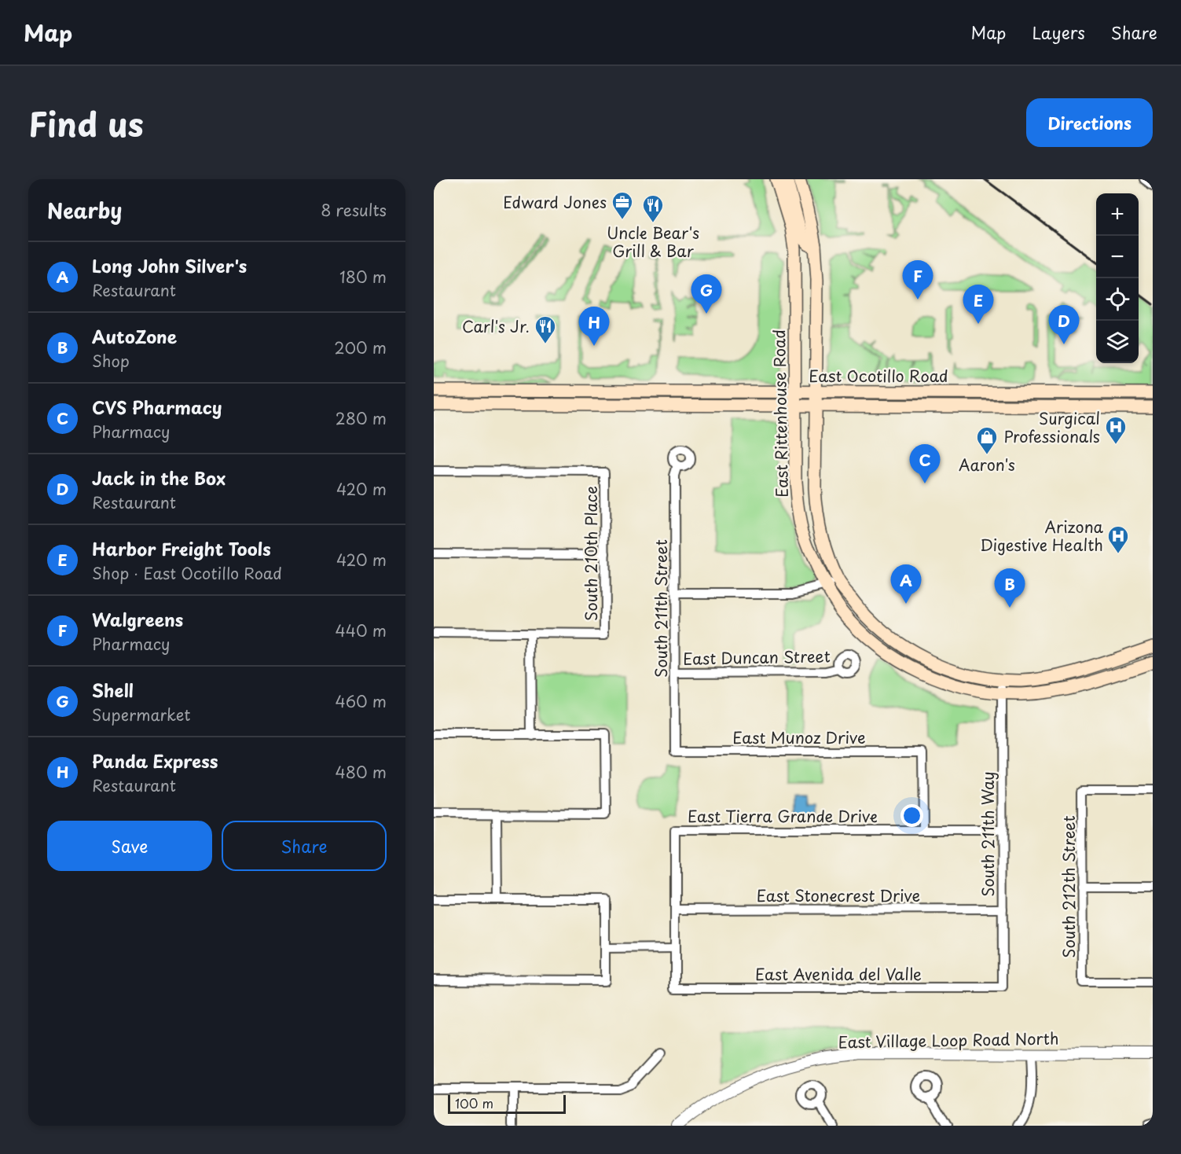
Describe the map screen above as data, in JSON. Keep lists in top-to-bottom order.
{
  "streets": {
    "main road": ["East Ocotillo Road", "East Rittenhouse Road"],
    "street": [
      "South 210th Place",
      "South 211th Street",
      "East Duncan Street",
      "East Munoz Drive",
      "East Tierra Grande Drive",
      "South 211th Way",
      "South 212th Street",
      "East Stonecrest Drive",
      "East Avenida del Valle",
      "East Village Loop Road North"
    ]
  },
  "crossings": [
    ["East Ocotillo Road", "East Rittenhouse Road"],
    ["East Rittenhouse Road", "South 211th Way"],
    ["South 211th Street", "East Duncan Street"],
    ["South 211th Street", "East Munoz Drive"],
    ["East Munoz Drive", "East Tierra Grande Drive"],
    ["East Tierra Grande Drive", "South 211th Way"],
    ["East Tierra Grande Drive", "East Stonecrest Drive"],
    ["South 211th Way", "East Stonecrest Drive"],
    ["South 211th Way", "East Avenida del Valle"]
  ],
  "places": {
    "office": ["Edward Jones"],
    "restaurant": ["Uncle Bear's Grill & Bar", "Carl's Jr."],
    "hospital": ["Surgical Professionals", "Arizona Digestive Health"],
    "shop": ["Aaron's"]
  },
  "scale_bar": "100 m",
  "page": {
    "header": "Map",
    "nav": ["Map", "Layers", "Share"],
    "title": "Find us",
    "buttons": [
      "Directions",
      ["Save", "Share"]
    ],
    "heading": ["Nearby", "8 results"],
    "map_buttons": ["+", "−"],
    "list": [
      {
        "mark": "A",
        "name": "Long John Silver's",
        "note": "Restaurant",
        "value": "180 m"
      },
      {
        "mark": "B",
        "name": "AutoZone",
        "note": "Shop",
        "value": "200 m"
      },
      {
        "mark": "C",
        "name": "CVS Pharmacy",
        "note": "Pharmacy",
        "value": "280 m"
      },
      {
        "mark": "D",
        "name": "Jack in the Box",
        "note": "Restaurant",
        "value": "420 m"
      },
      {
        "mark": "E",
        "name": "Harbor Freight Tools",
        "note": "Shop · East Ocotillo Road",
        "value": "420 m"
      },
      {
        "mark": "F",
        "name": "Walgreens",
        "note": "Pharmacy",
        "value": "440 m"
      },
      {
        "mark": "G",
        "name": "Shell",
        "note": "Supermarket",
        "value": "460 m"
      },
      {
        "mark": "H",
        "name": "Panda Express",
        "note": "Restaurant",
        "value": "480 m"
      }
    ],
    "pins": [
      "F",
      "G",
      "E",
      "D",
      "H",
      "C",
      "A",
      "B"
    ],
    "scale": "100 m"
  }
}
